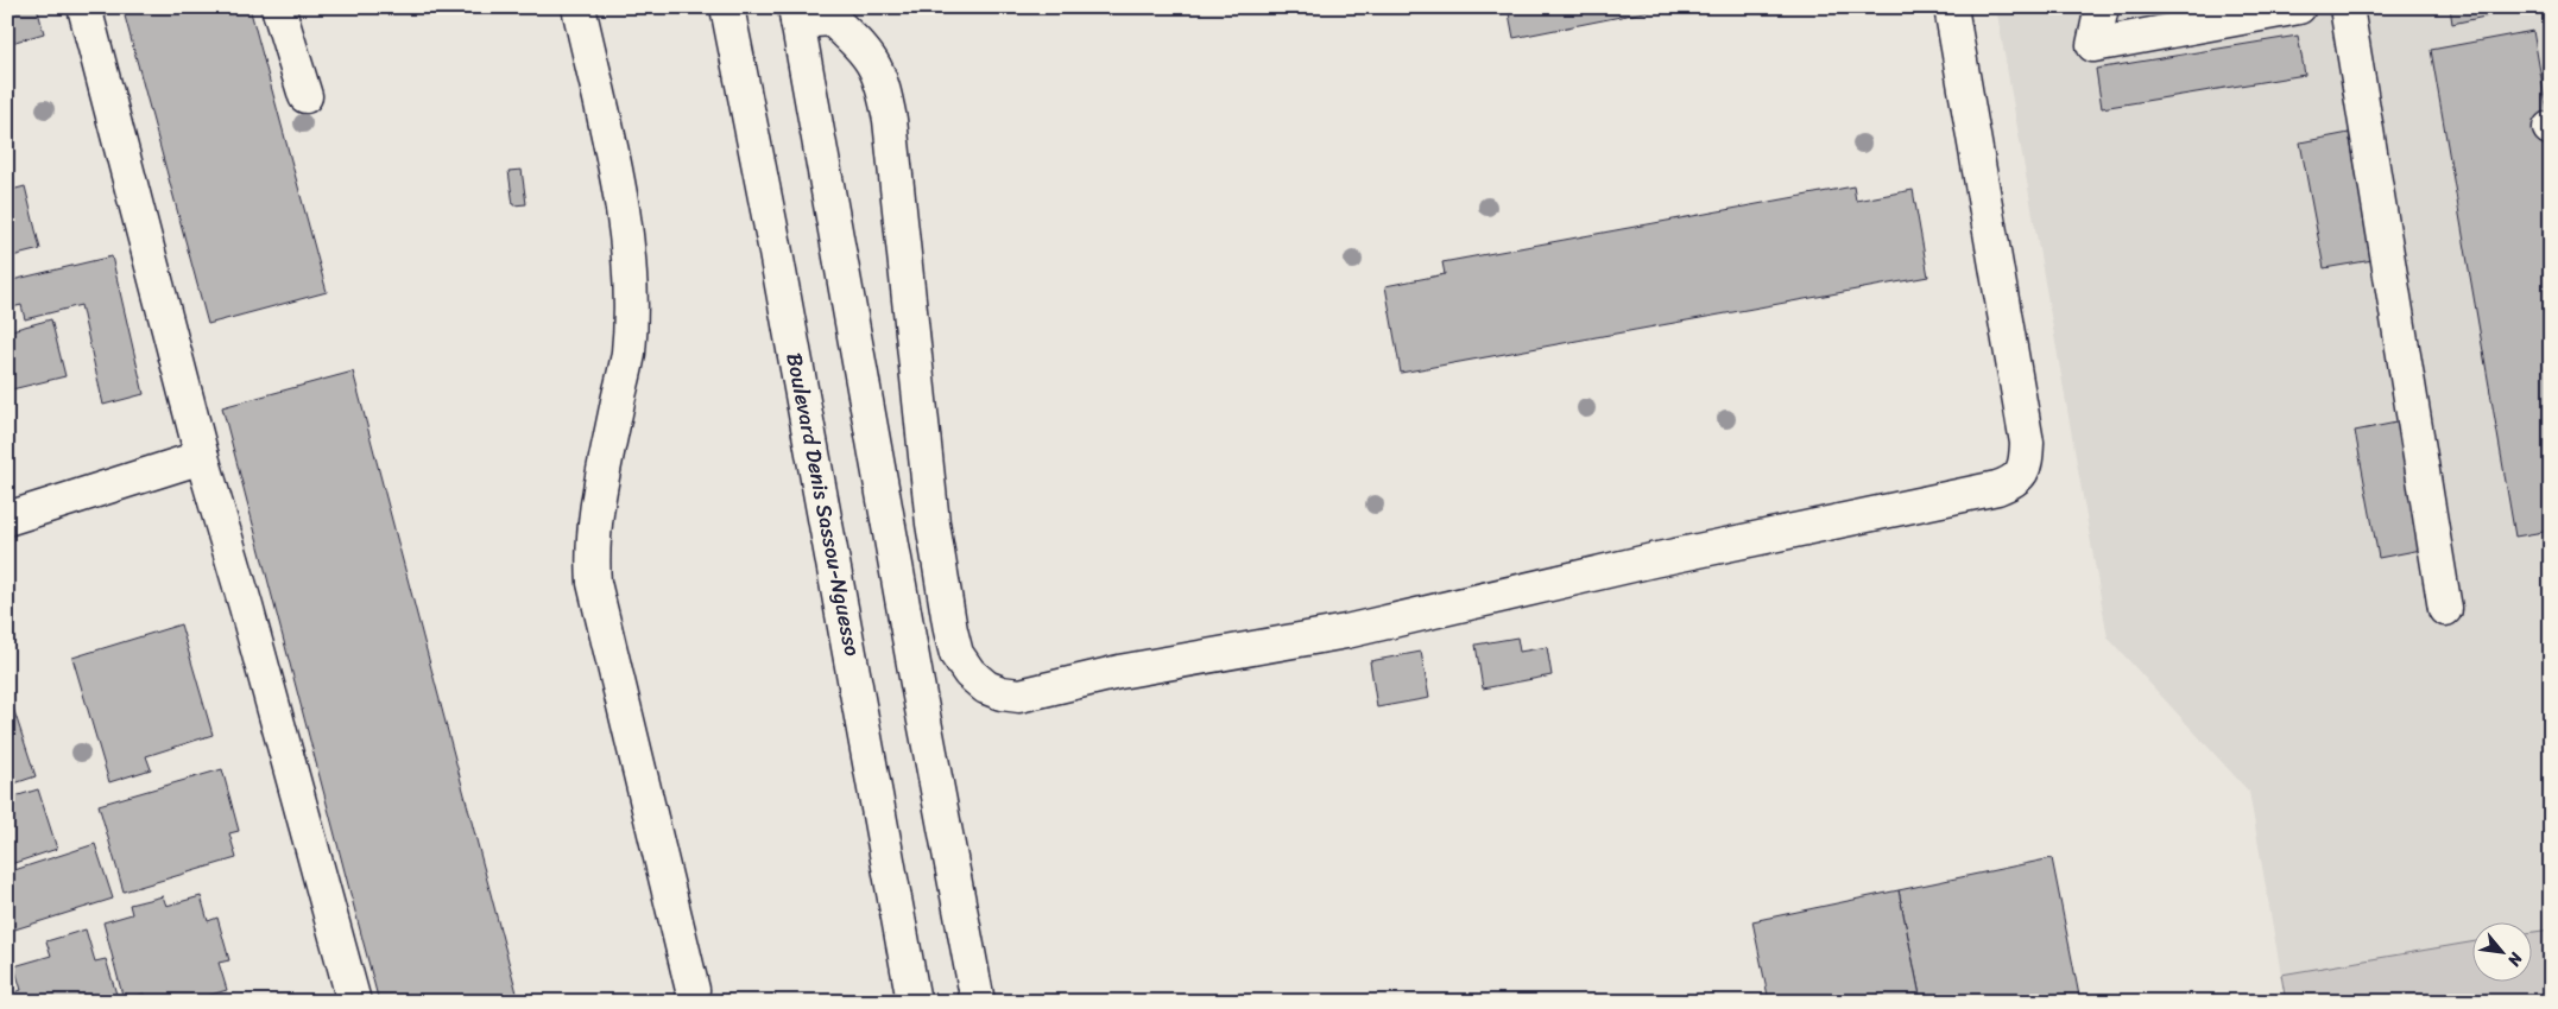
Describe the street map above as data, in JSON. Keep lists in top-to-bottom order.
{
  "streets": {
    "street": ["Boulevard Denis Sassou-Nguesso"]
  },
  "north": "bottom right"
}
